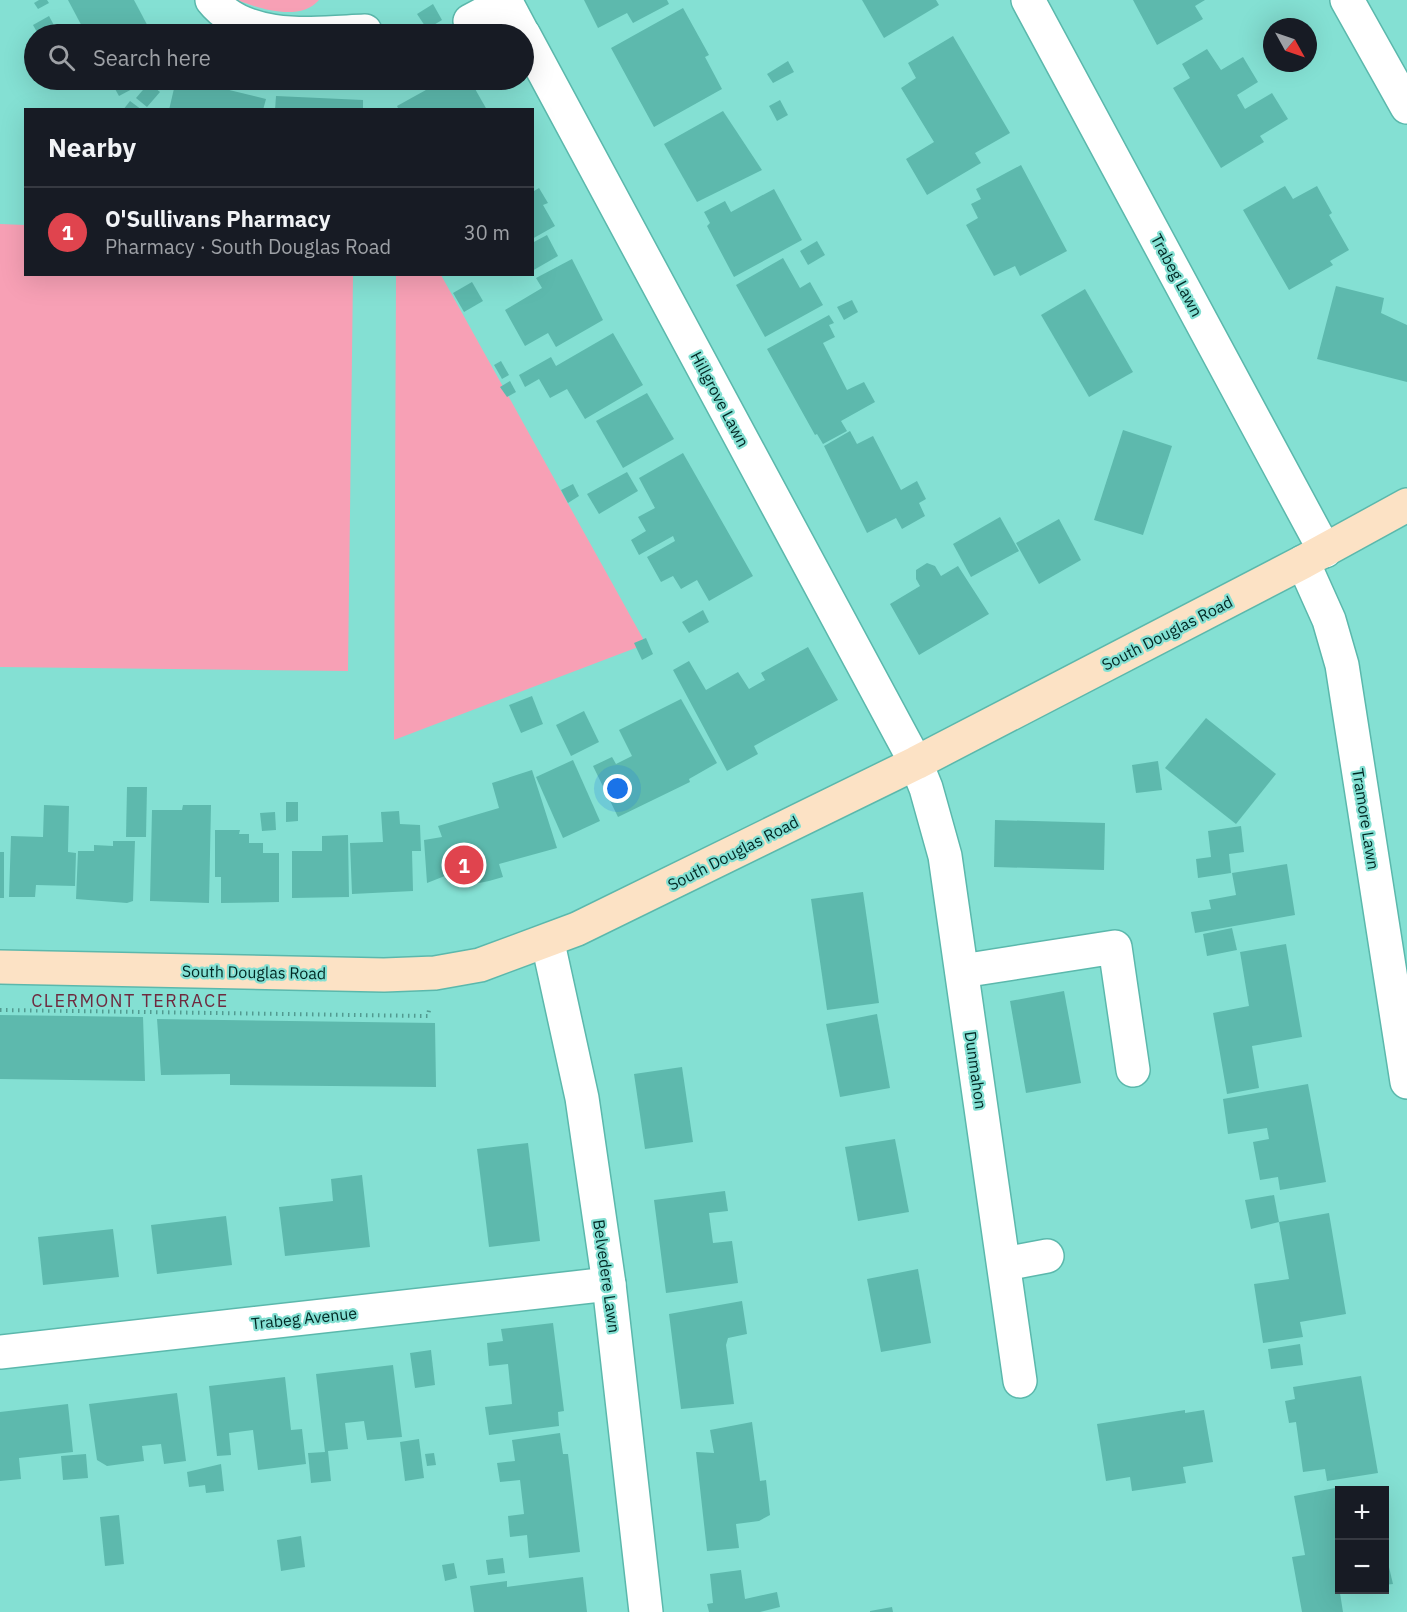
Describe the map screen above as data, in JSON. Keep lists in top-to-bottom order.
{
  "streets": {
    "main road": ["South Douglas Road"],
    "street": [
      "Trabeg Lawn",
      "Hillgrove Lawn",
      "Tramore Lawn",
      "Dunmahon",
      "Belvedere Lawn",
      "Trabeg Avenue"
    ]
  },
  "crossings": [
    ["Trabeg Lawn", "South Douglas Road"],
    ["Trabeg Lawn", "Tramore Lawn"],
    ["Hillgrove Lawn", "South Douglas Road"],
    ["Hillgrove Lawn", "Dunmahon"],
    ["South Douglas Road", "Tramore Lawn"],
    ["South Douglas Road", "Dunmahon"],
    ["South Douglas Road", "Belvedere Lawn"],
    ["Belvedere Lawn", "Trabeg Avenue"]
  ],
  "districts": ["CLERMONT TERRACE"],
  "north": "bottom right",
  "page": {
    "search": "Search here",
    "heading": "Nearby",
    "list": [
      {
        "mark": "1",
        "name": "O'Sullivans Pharmacy",
        "note": "Pharmacy · South Douglas Road",
        "value": "30 m"
      }
    ],
    "pins": "1",
    "map_buttons": ["+", "−"]
  }
}
